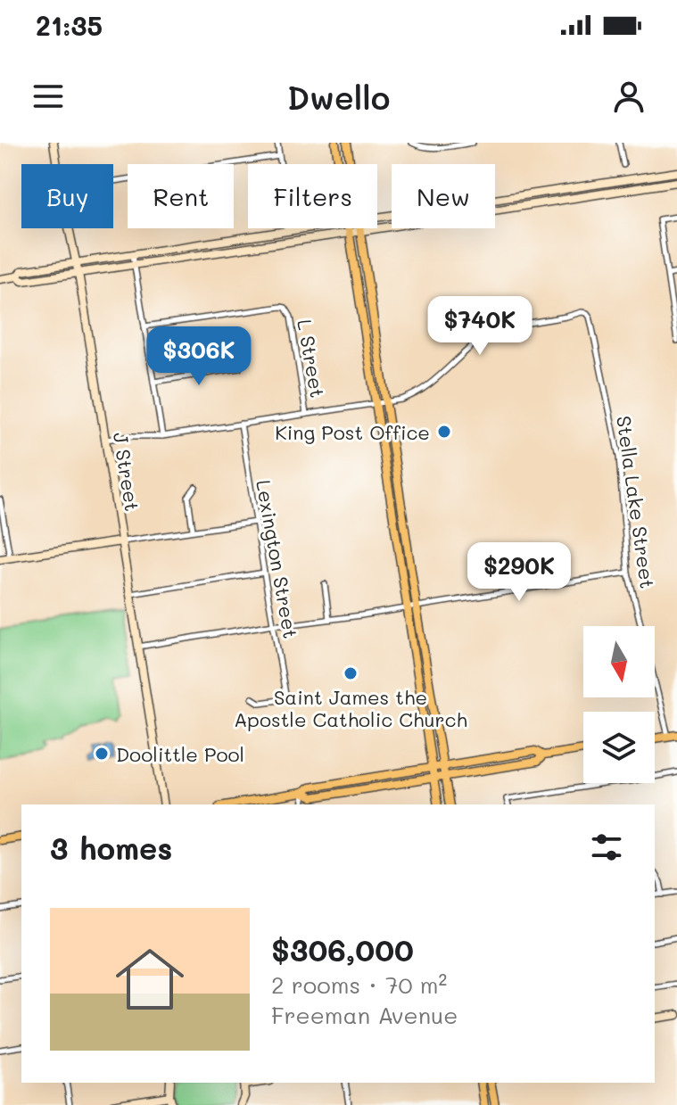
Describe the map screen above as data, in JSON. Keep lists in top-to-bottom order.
{
  "streets": {
    "main road": ["J Street"],
    "street": ["L Street", "Stella Lake Street", "Lexington Street"]
  },
  "places": ["King Post Office", "Saint James the Apostle Catholic Church", "Doolittle Pool"],
  "north": "bottom",
  "page": {
    "status": "21:35",
    "header": "Dwello",
    "chip": [
      "Buy",
      "Rent",
      "Filters",
      "New"
    ],
    "price": ["$740K", "$306K", "$290K"],
    "heading": "3 homes",
    "list": [
      {
        "name": "$306,000",
        "note": "2 rooms · 70 m² · Freeman Avenue"
      }
    ]
  }
}
